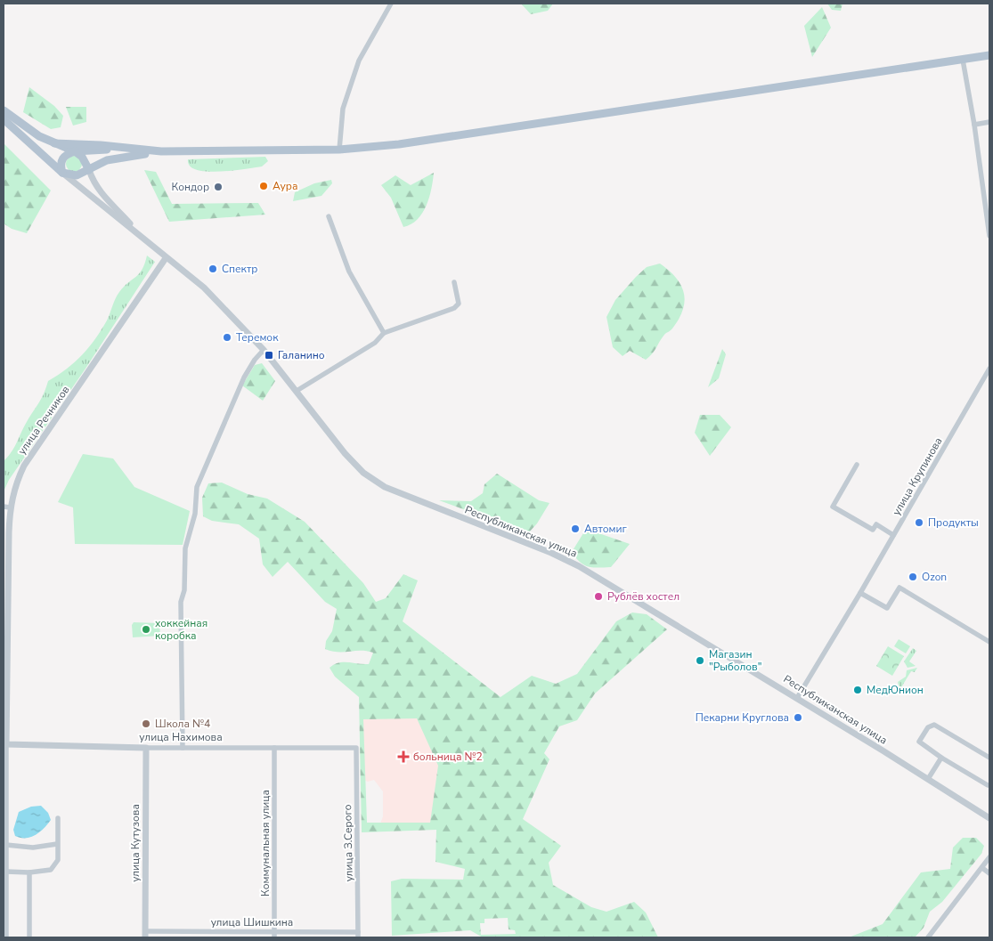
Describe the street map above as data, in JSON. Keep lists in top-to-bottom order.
{
  "streets": {
    "street": [
      "улица Речников",
      "улица Крупинова",
      "Республиканская улица",
      "улица Нахимова",
      "улица Кутузова",
      "Коммунальная улица",
      "улица З.Серого",
      "улица Шишкина"
    ]
  },
  "crossings": [
    ["улица Речников", "Республиканская улица"],
    ["улица Речников", "улица Нахимова"],
    ["улица Крупинова", "Республиканская улица"],
    ["улица Нахимова", "улица Кутузова"],
    ["улица Нахимова", "Коммунальная улица"],
    ["улица Нахимова", "улица З.Серого"],
    ["улица Кутузова", "улица Шишкина"],
    ["Коммунальная улица", "улица Шишкина"],
    ["улица З.Серого", "улица Шишкина"]
  ],
  "places": {
    "other": [
      "Аура",
      "Кондор",
      "Спектр",
      "Теремок",
      "Продукты",
      "Автомиг",
      "Ozon",
      "Рублёв хостел",
      "хоккейная коробка",
      "Магазин \"Рыболов\"",
      "МедЮнион",
      "Пекарни Круглова",
      "Школа №4"
    ],
    "transit": ["Галанино"],
    "health": ["больница №2"]
  }
}
